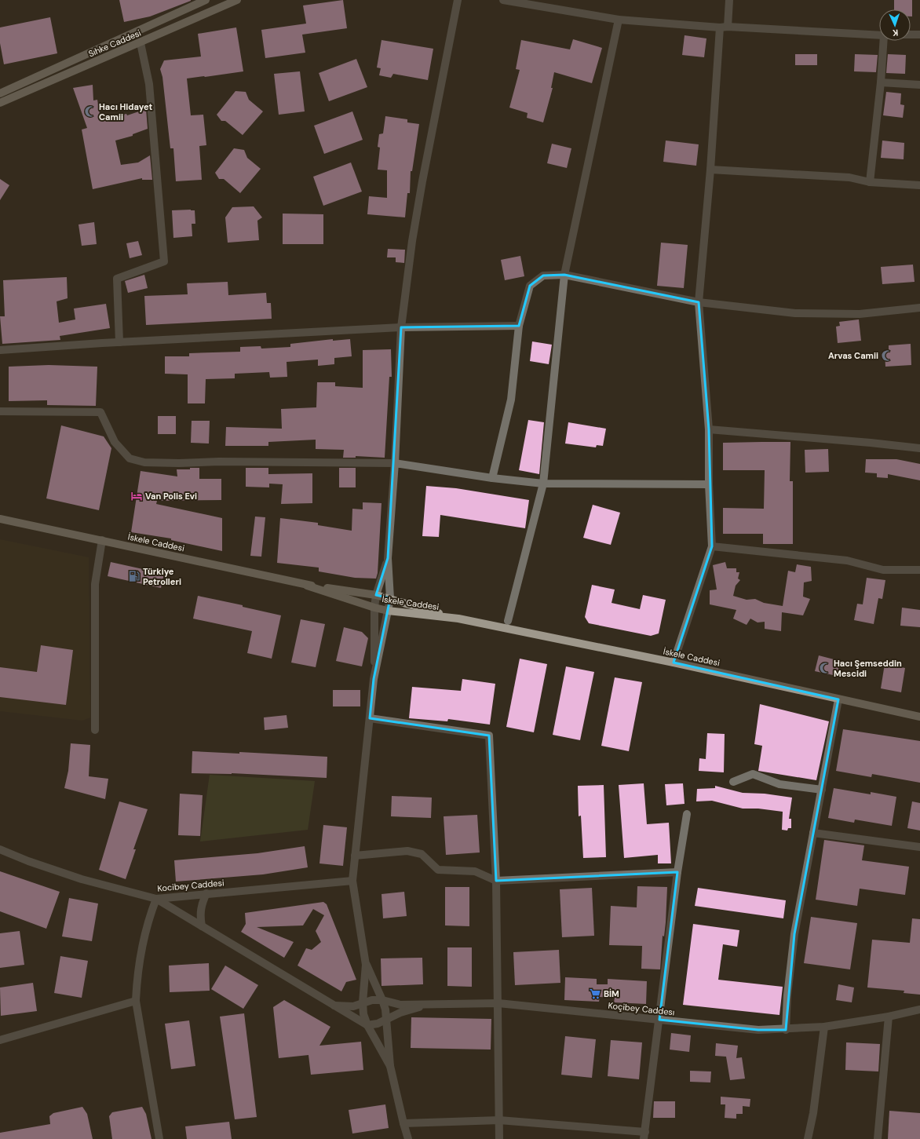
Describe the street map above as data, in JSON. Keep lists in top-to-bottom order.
{
  "streets": {
    "main road": ["Sıhke Caddesi", "İskele Caddesi"],
    "street": ["Kocibey Caddesi", "Koçibey Caddesı"]
  },
  "places": {
    "mosque": ["Hacı Hidayet Camii", "Arvas Camii", "Hacı Şemseddin Mescidi"],
    "hotel": ["Van Polis Evi"],
    "fuel station": ["Türkiye Petrolleri"],
    "supermarket": ["BİM"]
  },
  "north": "bottom"
}
